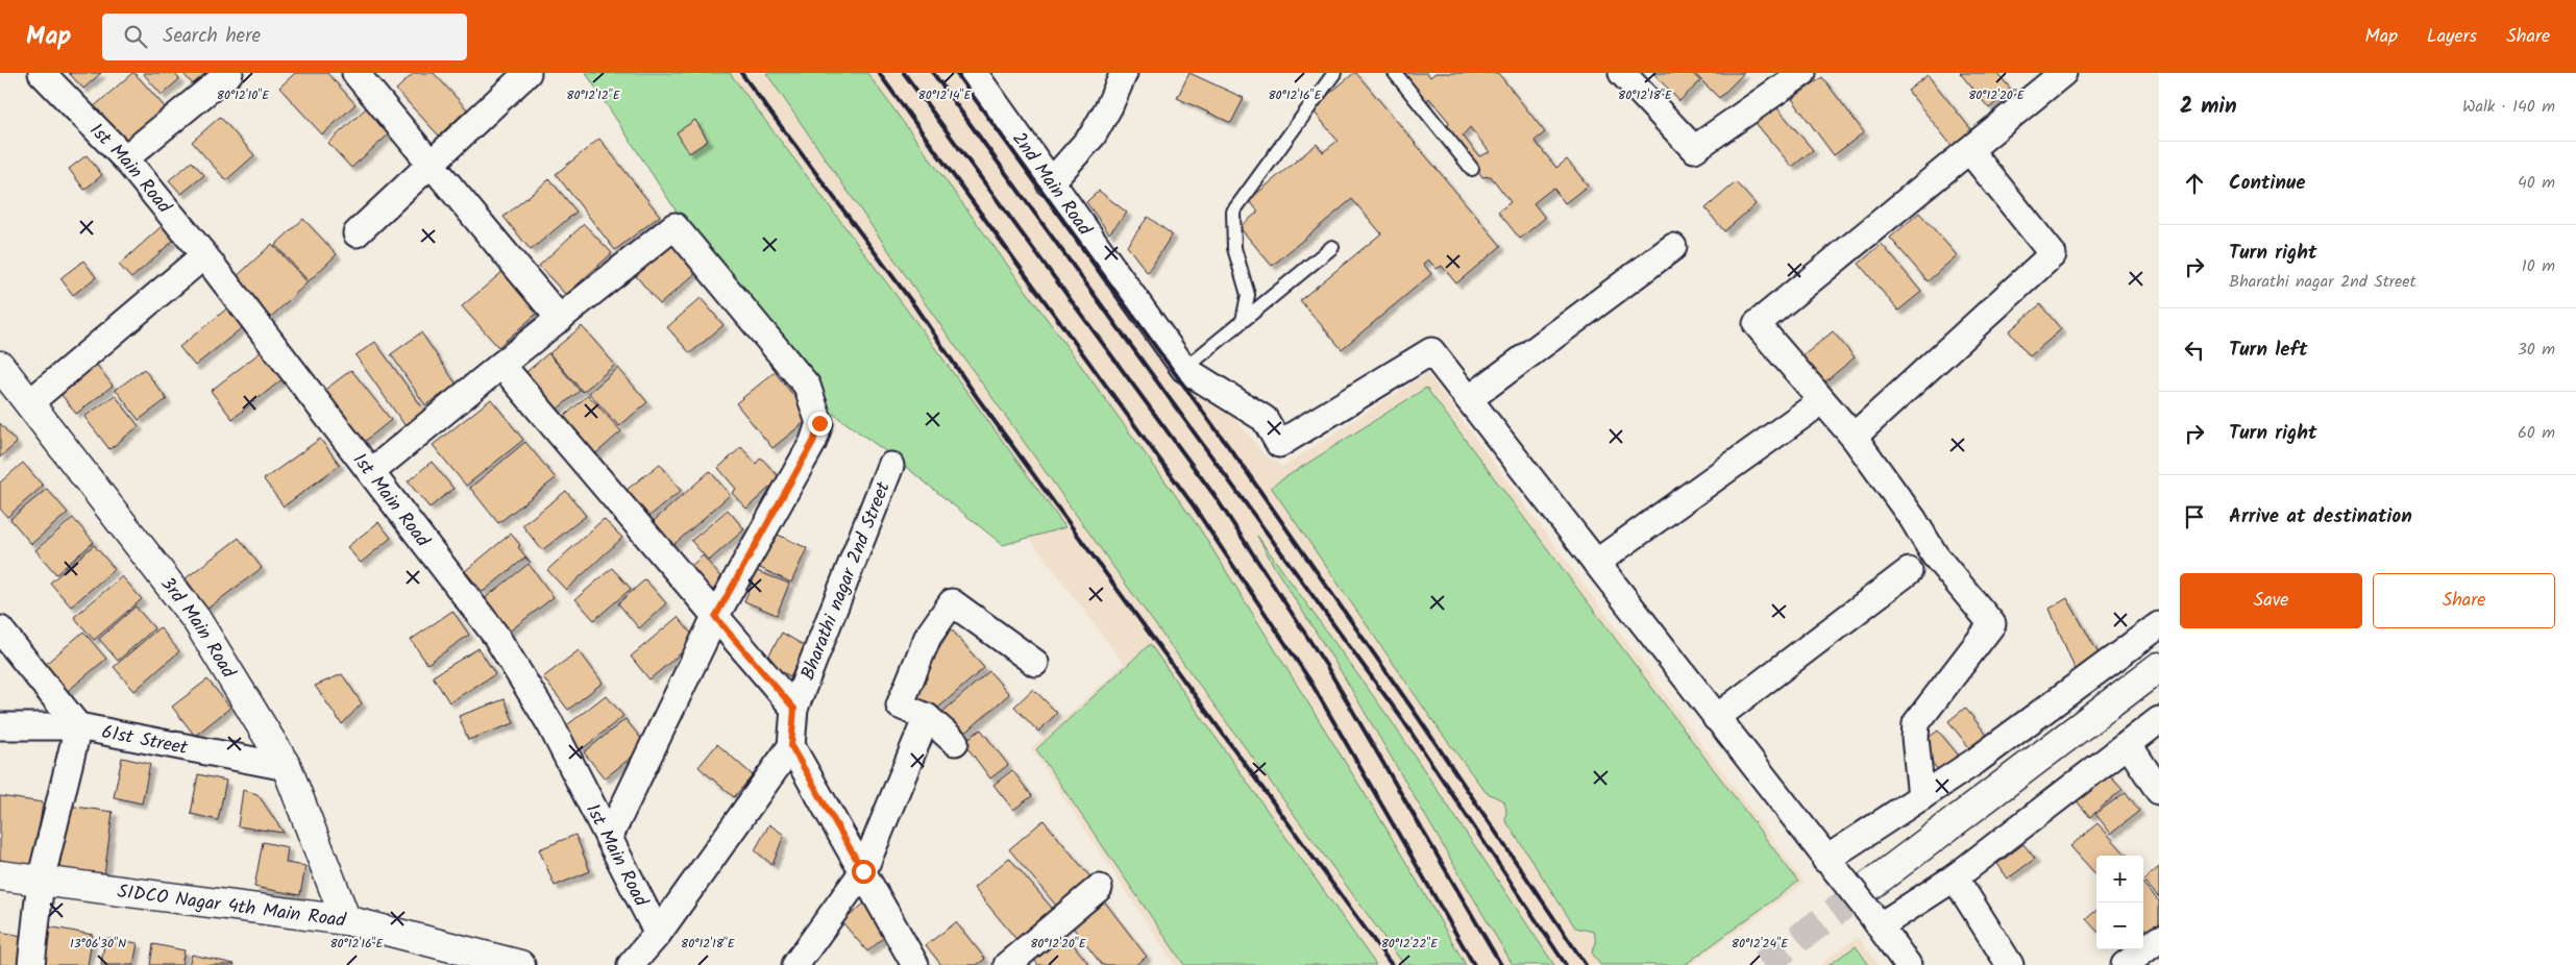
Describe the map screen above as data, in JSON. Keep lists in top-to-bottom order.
{
  "streets": {
    "street": [
      "1st Main Road",
      "2nd Main Road",
      "Bharathi nagar 2nd Street",
      "3rd Main Road",
      "61st Street",
      "SIDCO Nagar 4th Main Road"
    ]
  },
  "crossings": [
    ["3rd Main Road", "61st Street"],
    ["3rd Main Road", "SIDCO Nagar 4th Main Road"]
  ],
  "page": {
    "header": "Map",
    "search": "Search here",
    "nav": ["Map", "Layers", "Share"],
    "heading": ["2 min", "Walk · 140 m"],
    "list": [
      ["Continue", "40 m"],
      ["Turn right", "Bharathi nagar 2nd Street", "10 m"],
      ["Turn left", "30 m"],
      ["Turn right", "60 m"],
      "Arrive at destination"
    ],
    "buttons": ["Save", "Share"],
    "map_buttons": ["+", "−"]
  },
  "coordinates": [
    "80°12'10\"E",
    "80°12'12\"E",
    "80°12'14\"E",
    "80°12'16\"E",
    "80°12'18\"E",
    "80°12'20\"E",
    "13°06'30\"N",
    "80°12'22\"E",
    "80°12'24\"E"
  ]
}
